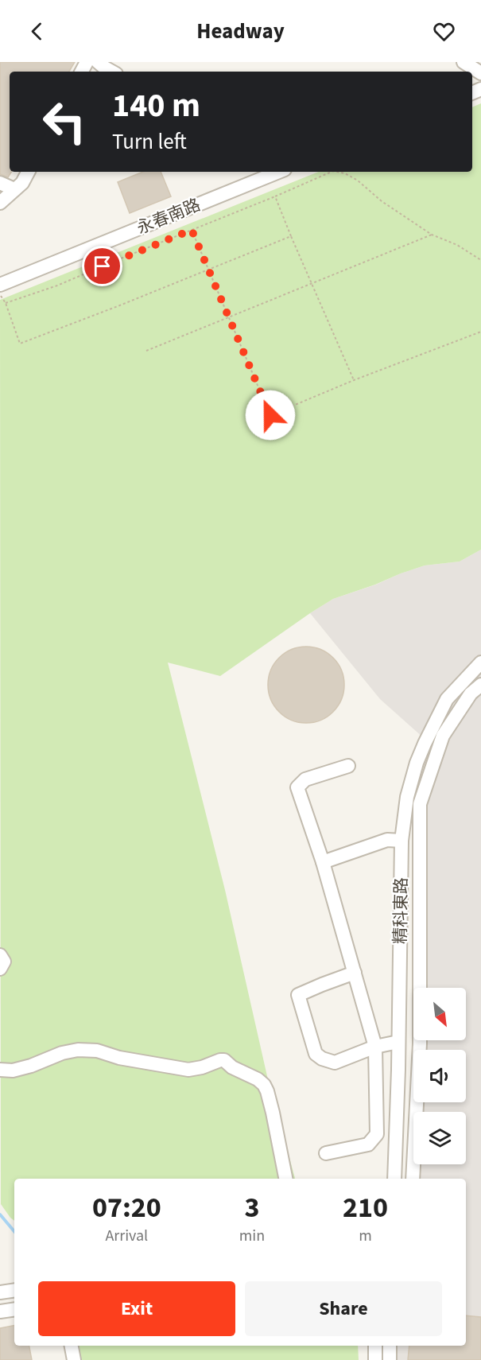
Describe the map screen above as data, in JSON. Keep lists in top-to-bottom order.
{
  "streets": {
    "street": ["永春南路", "精科東路"]
  },
  "north": "bottom right",
  "page": {
    "header": "Headway",
    "turn": ["140 m", "Turn left"],
    "eta": [
      "07:20",
      "Arrival",
      "3",
      "min",
      "210",
      "m"
    ],
    "buttons": ["Exit", "Share"]
  }
}
